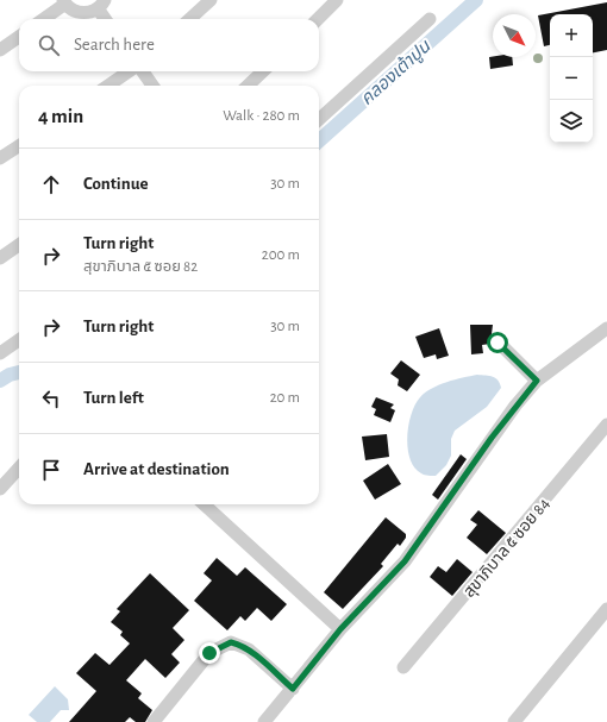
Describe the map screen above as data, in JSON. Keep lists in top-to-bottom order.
{
  "streets": {
    "street": ["สุขาภิบาล ๕ ซอย 84"]
  },
  "water": ["คลองเต้าปูน"],
  "north": "bottom right",
  "page": {
    "map_buttons": ["+", "−"],
    "search": "Search here",
    "heading": ["4 min", "Walk · 280 m"],
    "list": [
      ["Continue", "30 m"],
      ["Turn right", "สุขาภิบาล ๕ ซอย 82", "200 m"],
      ["Turn right", "30 m"],
      ["Turn left", "20 m"],
      "Arrive at destination"
    ]
  }
}
